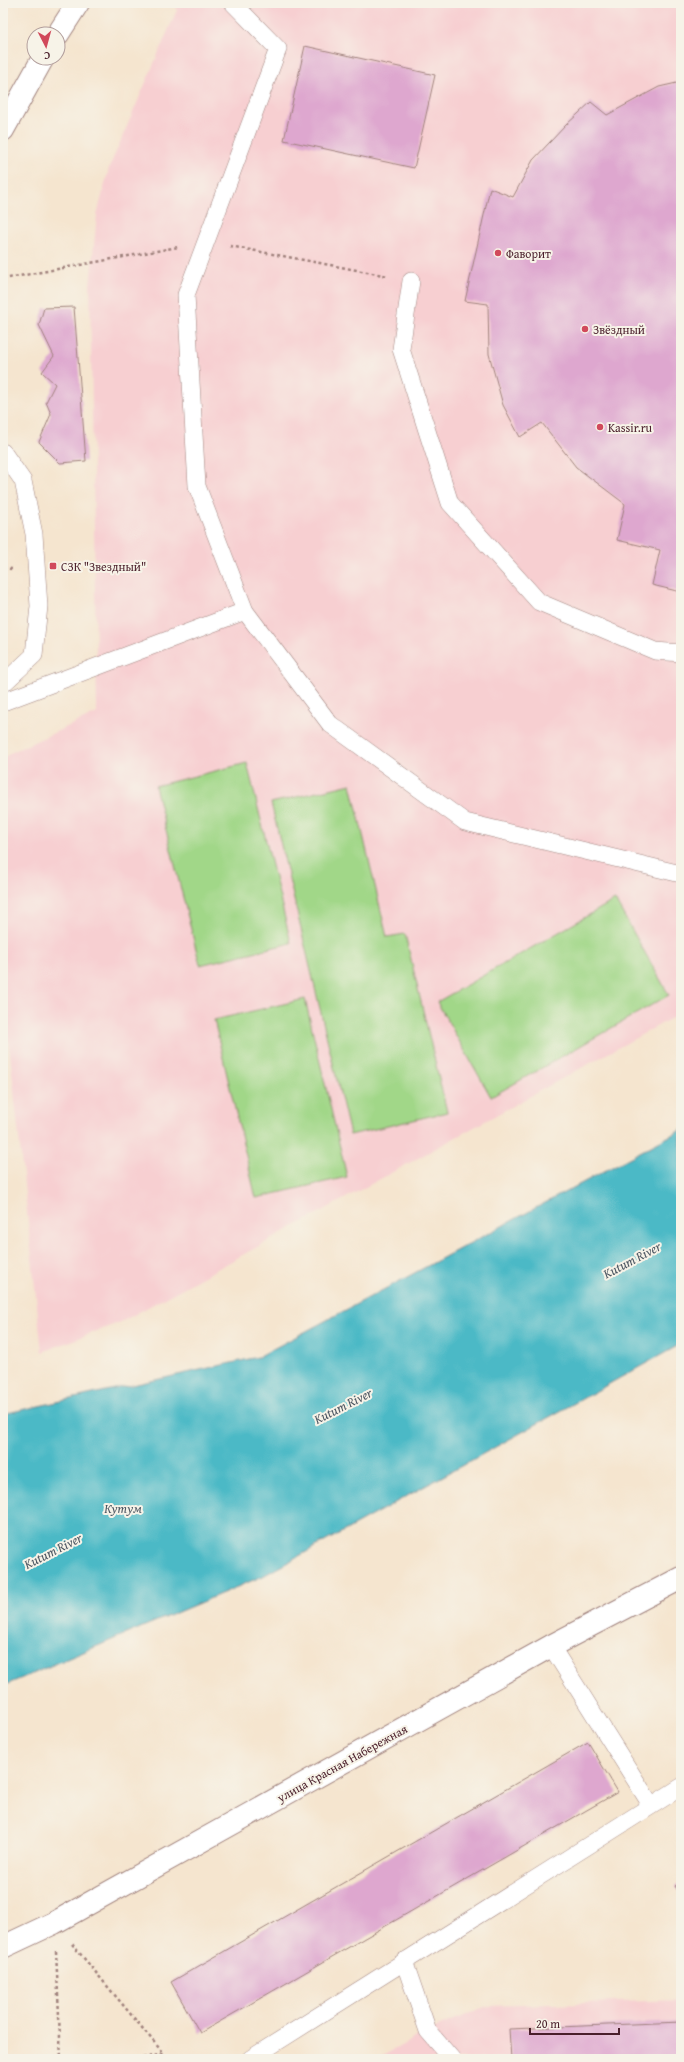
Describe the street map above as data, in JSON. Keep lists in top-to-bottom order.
{
  "streets": {
    "street": ["улица Красная Набережная"]
  },
  "water": ["Kutum River", "Кутум"],
  "places": {
    "other": ["Фаворит", "Звёздный", "Kassir.ru"],
    "transit": ["СЗК \"Звездный\""]
  },
  "scale_bar": "20 m",
  "north": "bottom"
}
